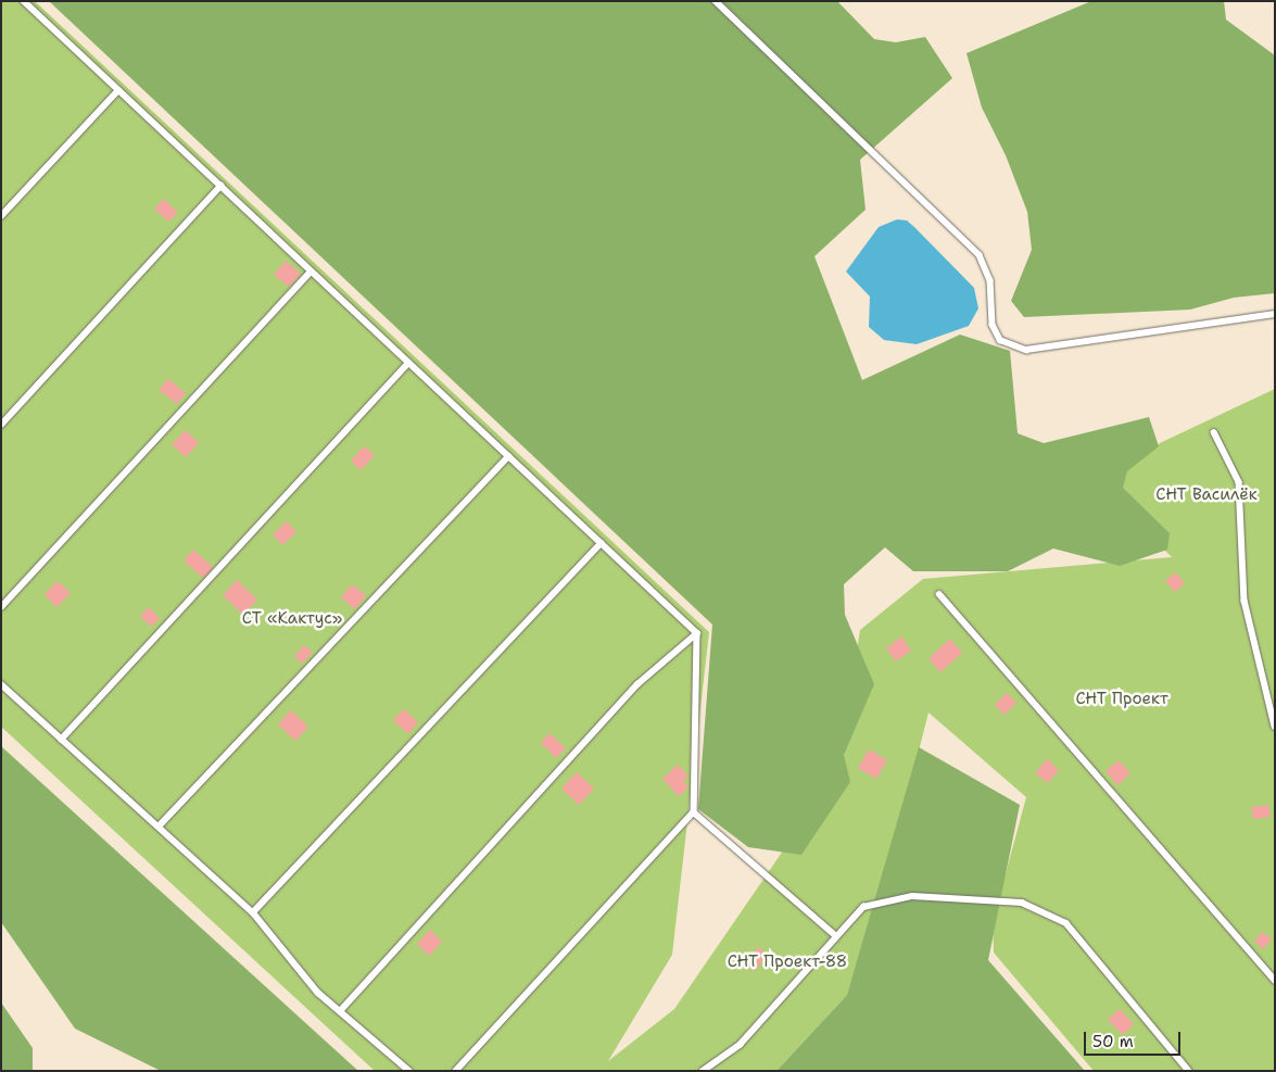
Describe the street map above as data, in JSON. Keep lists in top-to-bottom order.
{
  "parks": [
    "СНТ Василёк",
    "СТ «Кактус»",
    "СНТ Проект",
    "СНТ Проект-88"
  ],
  "scale_bar": "50 m"
}
